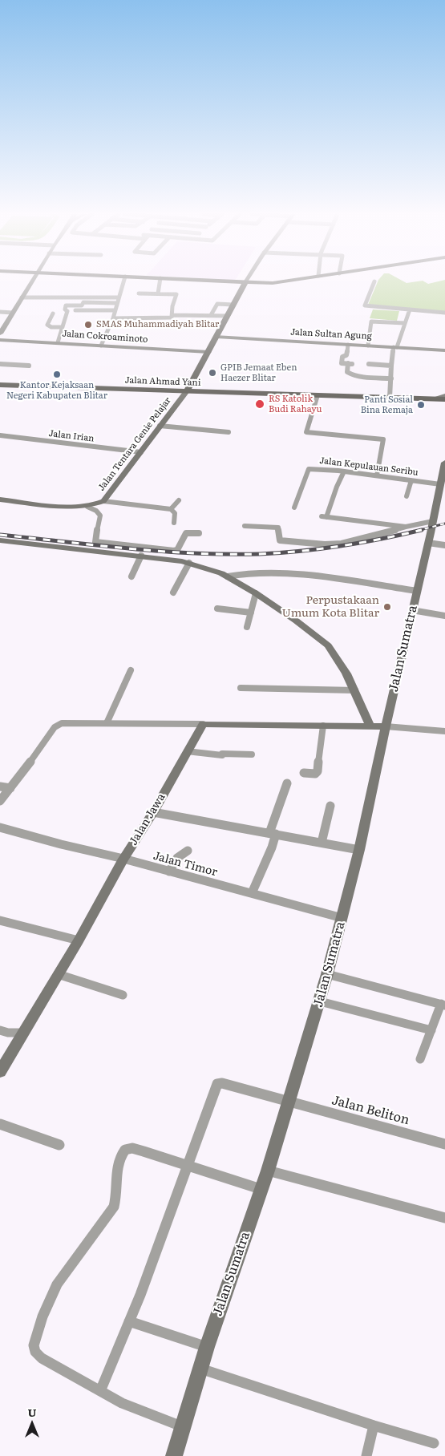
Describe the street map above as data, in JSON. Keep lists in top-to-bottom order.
{
  "streets": {
    "main road": [
      "Jalan Sultan Agung",
      "Jalan Cokroaminoto",
      "Jalan Ahmad Yani",
      "Jalan Tentara Genie Pelajar",
      "Jalan Sumatra",
      "Jalan Jawa"
    ],
    "street": [
      "Jalan Irian",
      "Jalan Kepulauan Seribu",
      "Jalan Timor",
      "Jalan Beliton"
    ]
  },
  "crossings": [
    ["Jalan Ahmad Yani", "Jalan Tentara Genie Pelajar"],
    ["Jalan Irian", "Jalan Tentara Genie Pelajar"],
    ["Jalan Kepulauan Seribu", "Jalan Sumatra"],
    ["Jalan Sumatra", "Jalan Timor"],
    ["Jalan Sumatra", "Jalan Beliton"],
    ["Jalan Jawa", "Jalan Timor"]
  ],
  "places": [
    "SMAS Muhammadiyah Blitar",
    "GPIB Jemaat Eben Haezer Blitar",
    "Kantor Kejaksaan Negeri Kabupaten Blitar",
    "RS Katolik Budi Rahayu",
    "Panti Sosial Bina Remaja",
    "Perpustakaan Umum Kota Blitar"
  ],
  "north": "top"
}
